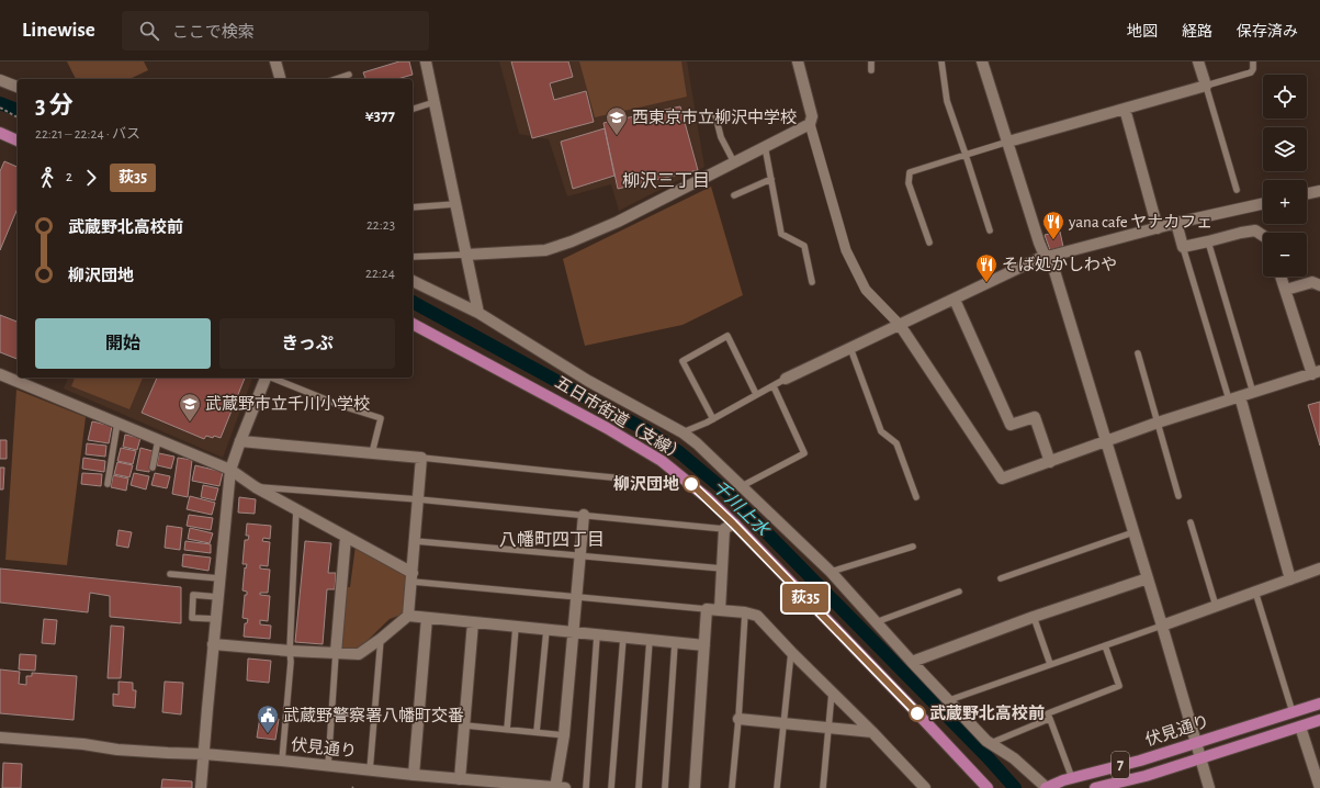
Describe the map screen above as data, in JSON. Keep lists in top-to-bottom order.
{
  "streets": {
    "main road": ["五日市街道（支線）", "伏見通り", "7"]
  },
  "districts": ["柳沢三丁目", "八幡町四丁目"],
  "water": ["千川上水"],
  "places": {
    "school or university": ["西東京市立柳沢中学校", "武蔵野市立千川小学校"],
    "restaurant": ["yana cafe ヤナカフェ", "そば処かしわや"],
    "other": ["柳沢団地", "武蔵野北高校前"],
    "public building": ["武蔵野警察署八幡町交番"]
  },
  "lines": ["bus line 荻35"],
  "page": {
    "header": "Linewise",
    "search": "ここで検索",
    "nav": ["地図", "経路", "保存済み"],
    "on_map": "荻35",
    "map_buttons": ["+", "−"],
    "heading": ["3 分", "22:21 – 22:24 · バス", "¥377"],
    "legs": ["2", "荻35"],
    "list": [
      {
        "name": "武蔵野北高校前",
        "value": "22:23"
      },
      {
        "name": "柳沢団地",
        "value": "22:24"
      }
    ],
    "buttons": ["開始", "きっぷ"]
  }
}
